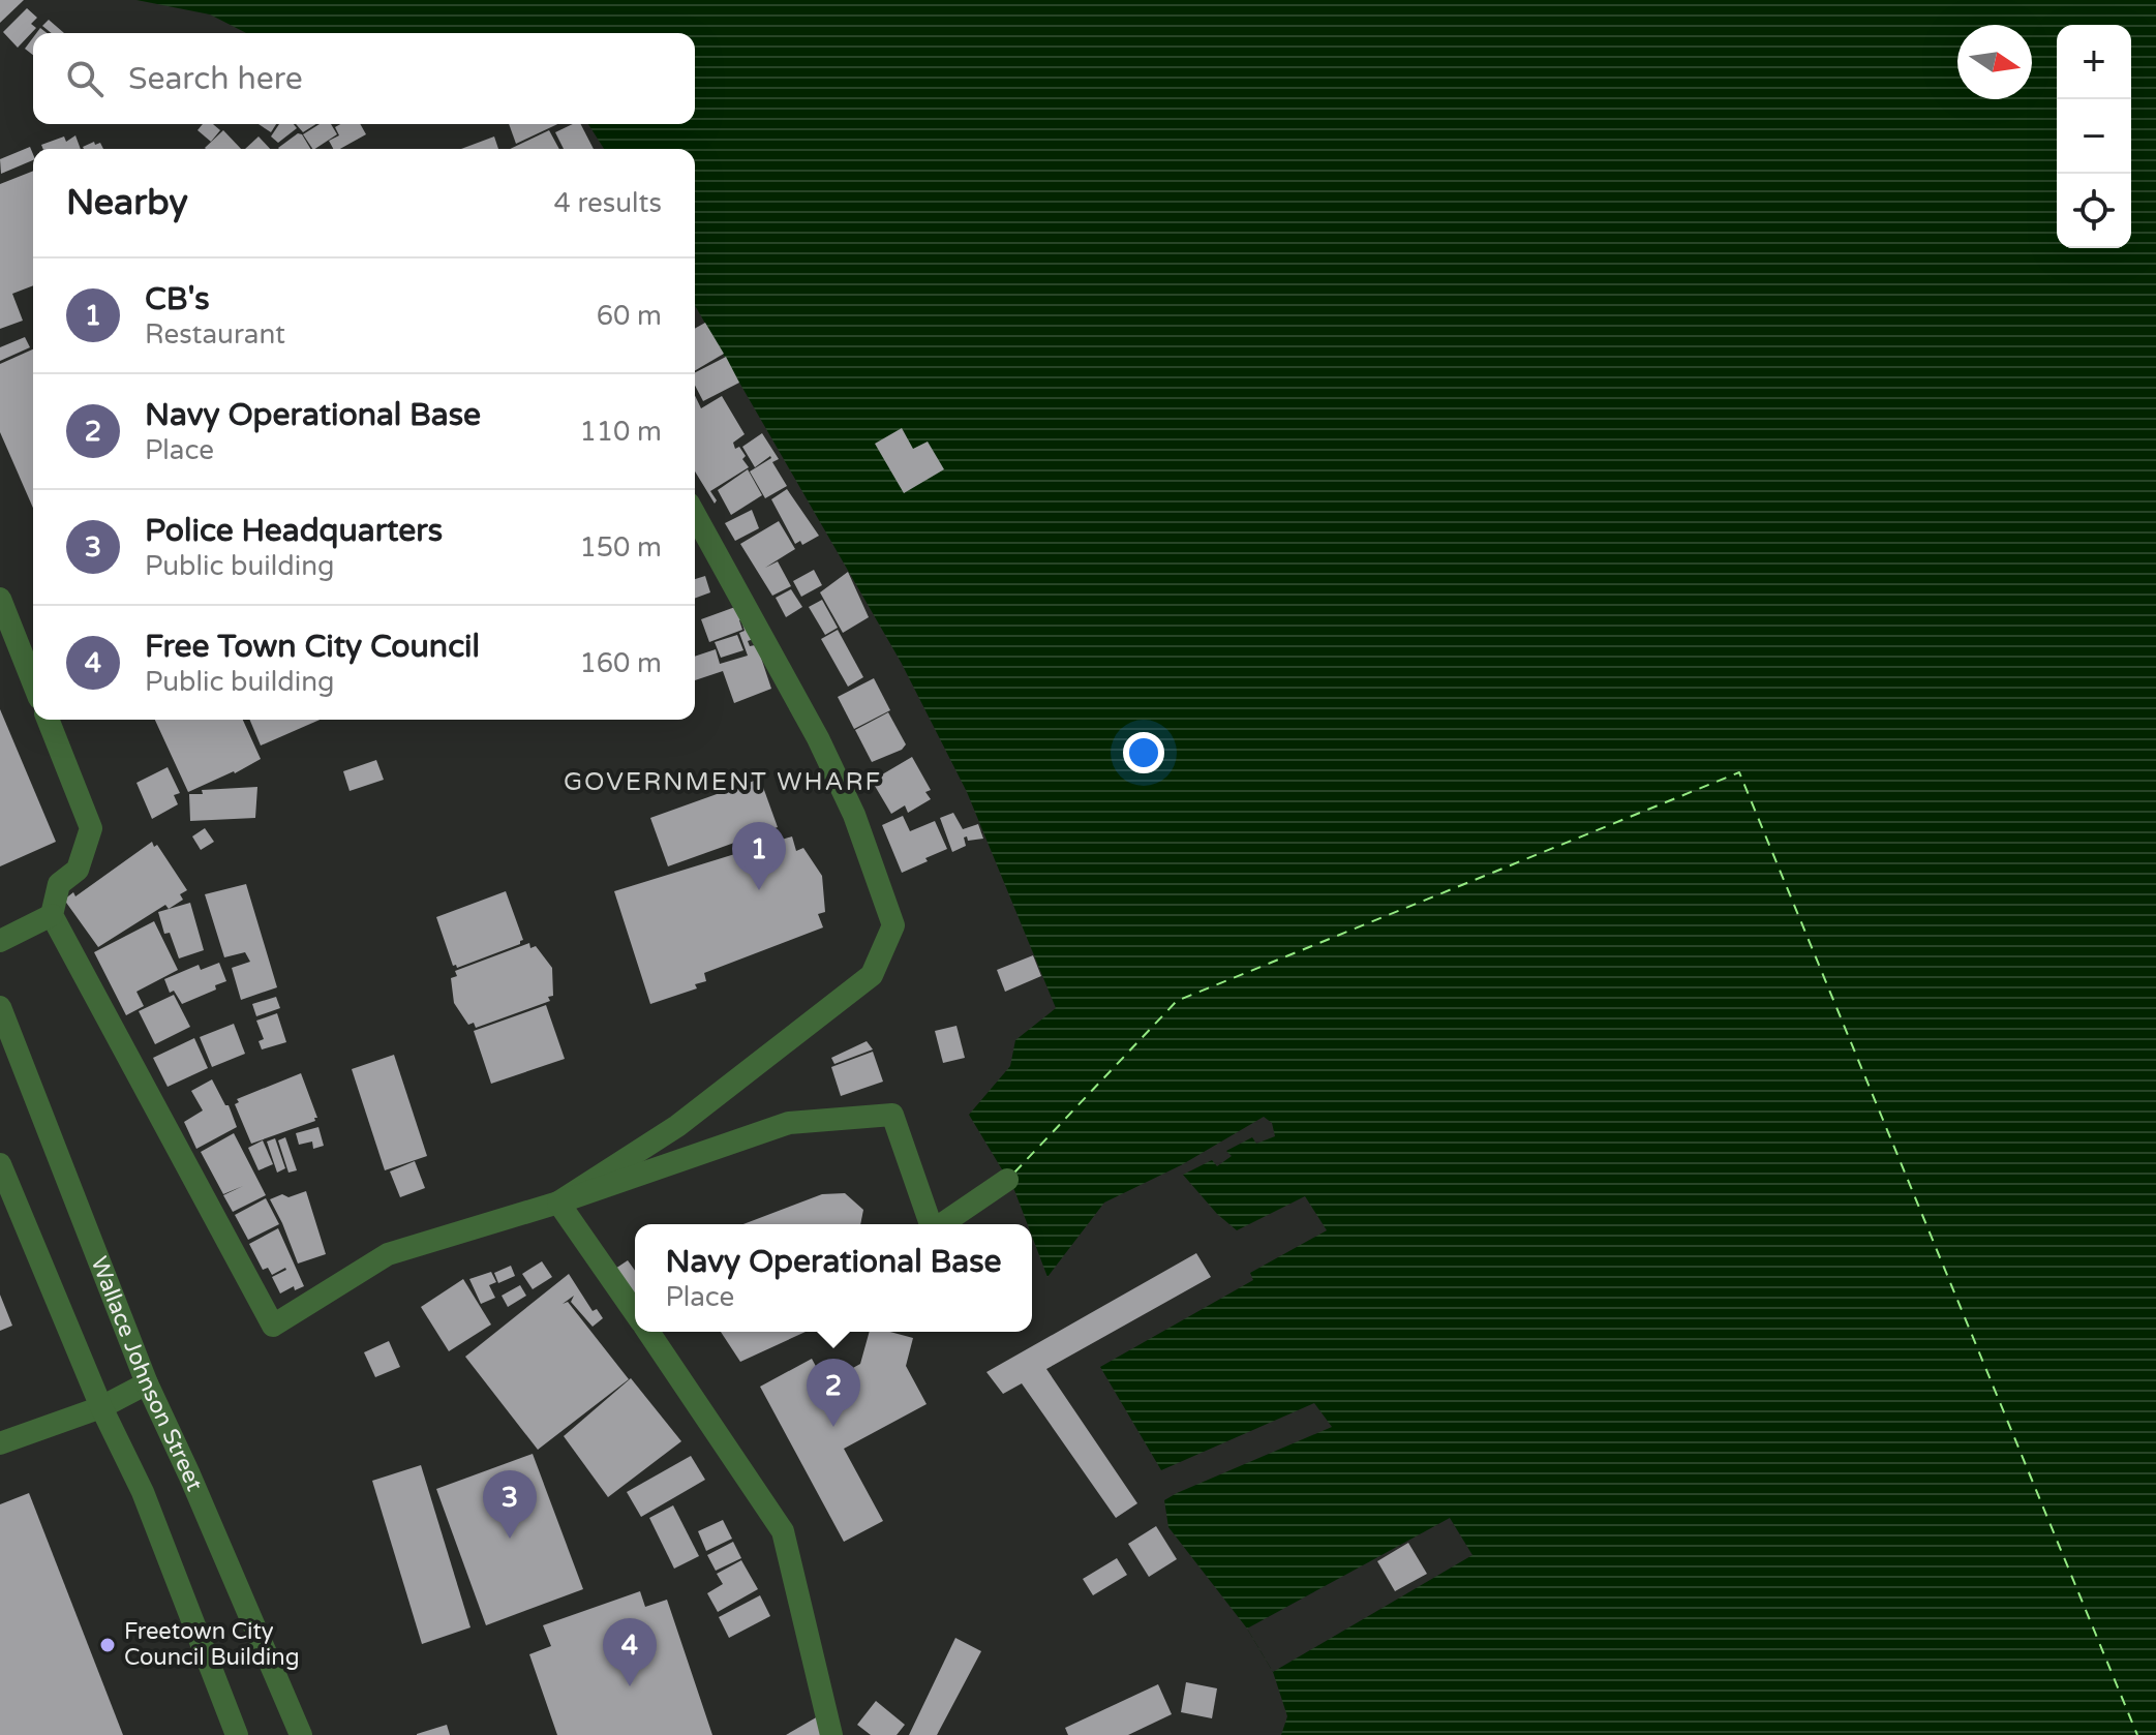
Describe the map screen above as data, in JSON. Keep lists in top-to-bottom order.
{
  "streets": {
    "street": ["Wallace Johnson Street"]
  },
  "districts": ["GOVERNMENT WHARF"],
  "places": ["Freetown City Council Building"],
  "north": "right",
  "page": {
    "map_buttons": ["+", "−"],
    "search": "Search here",
    "heading": ["Nearby", "4 results"],
    "list": [
      {
        "mark": "1",
        "name": "CB's",
        "note": "Restaurant",
        "value": "60 m"
      },
      {
        "mark": "2",
        "name": "Navy Operational Base",
        "note": "Place",
        "value": "110 m"
      },
      {
        "mark": "3",
        "name": "Police Headquarters",
        "note": "Public building",
        "value": "150 m"
      },
      {
        "mark": "4",
        "name": "Free Town City Council",
        "note": "Public building",
        "value": "160 m"
      }
    ],
    "pins": [
      "1",
      "2",
      "3",
      "4"
    ],
    "popup": ["Navy Operational Base", "Place"]
  }
}
